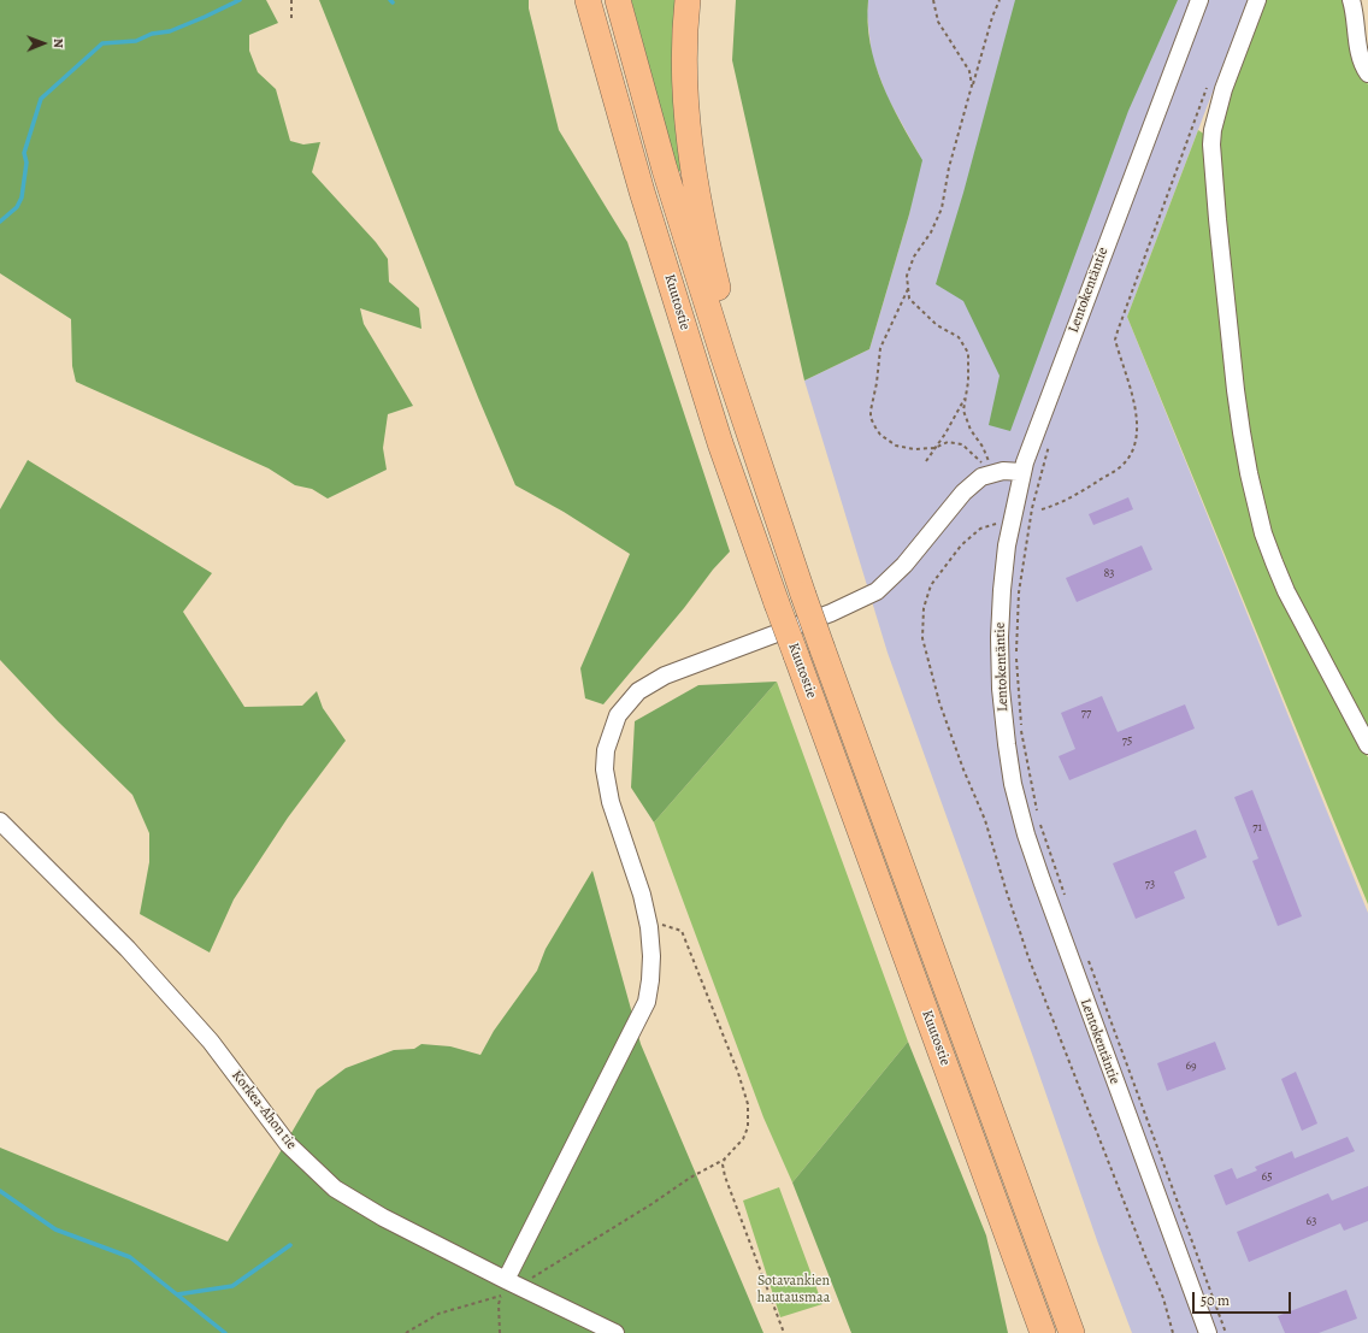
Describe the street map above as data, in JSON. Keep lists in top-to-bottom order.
{
  "streets": {
    "highway": ["Kuutostie"],
    "street": ["Lentokentäntie", "Korkea-Ahon tie"]
  },
  "parks": ["Sotavankien hautausmaa"],
  "house_numbers": [
    "83",
    "77",
    "75",
    "71",
    "73",
    "69",
    "65",
    "63"
  ],
  "scale_bar": "50 m",
  "north": "right"
}
